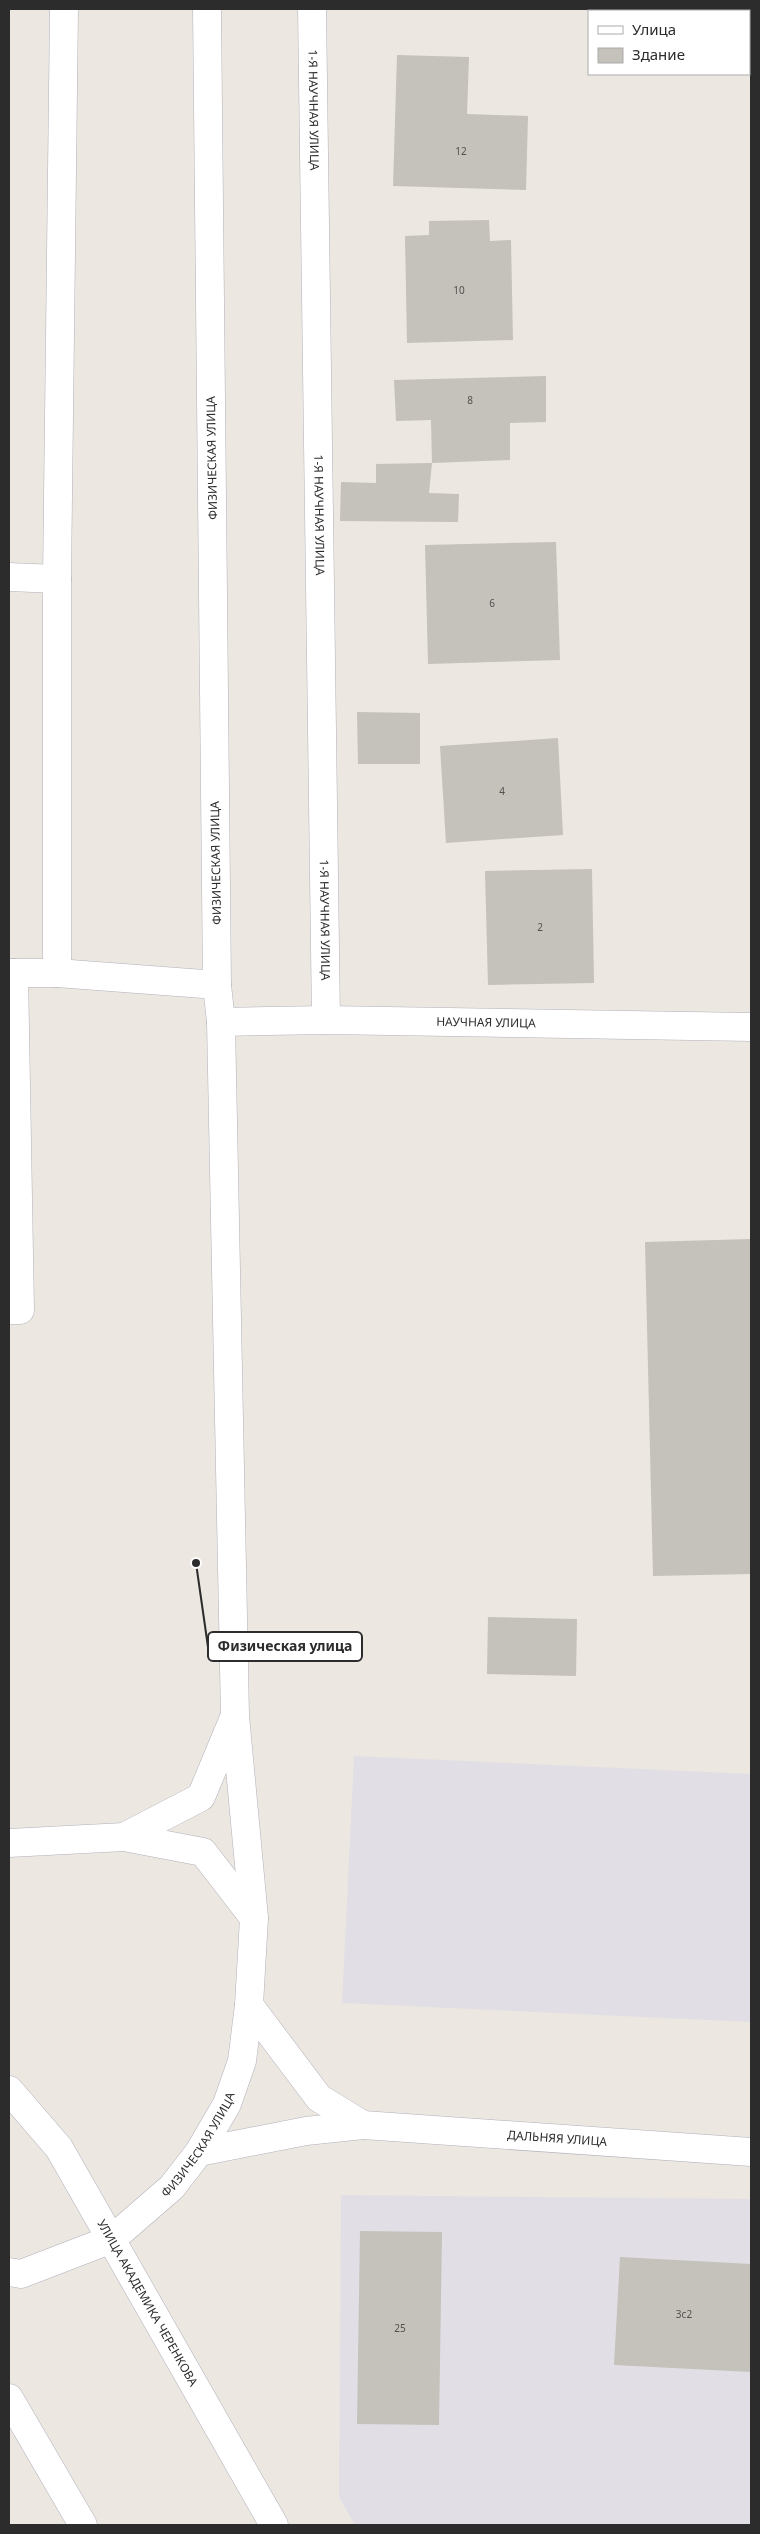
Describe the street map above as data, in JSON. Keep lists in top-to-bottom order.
{
  "streets": {
    "street": [
      "1-Я НАУЧНАЯ УЛИЦА",
      "ФИЗИЧЕСКАЯ УЛИЦА",
      "НАУЧНАЯ УЛИЦА",
      "ДАЛЬНЯЯ УЛИЦА",
      "УЛИЦА АКАДЕМИКА ЧЕРЕНКОВА"
    ]
  },
  "crossings": [
    ["1-Я НАУЧНАЯ УЛИЦА", "НАУЧНАЯ УЛИЦА"],
    ["ФИЗИЧЕСКАЯ УЛИЦА", "НАУЧНАЯ УЛИЦА"],
    ["ФИЗИЧЕСКАЯ УЛИЦА", "ДАЛЬНЯЯ УЛИЦА"],
    ["ФИЗИЧЕСКАЯ УЛИЦА", "УЛИЦА АКАДЕМИКА ЧЕРЕНКОВА"]
  ],
  "places": ["Физическая улица"],
  "house_numbers": [
    "12",
    "10",
    "8",
    "6",
    "4",
    "2",
    "3с2",
    "25"
  ],
  "legend": ["Улица", "Здание"]
}
